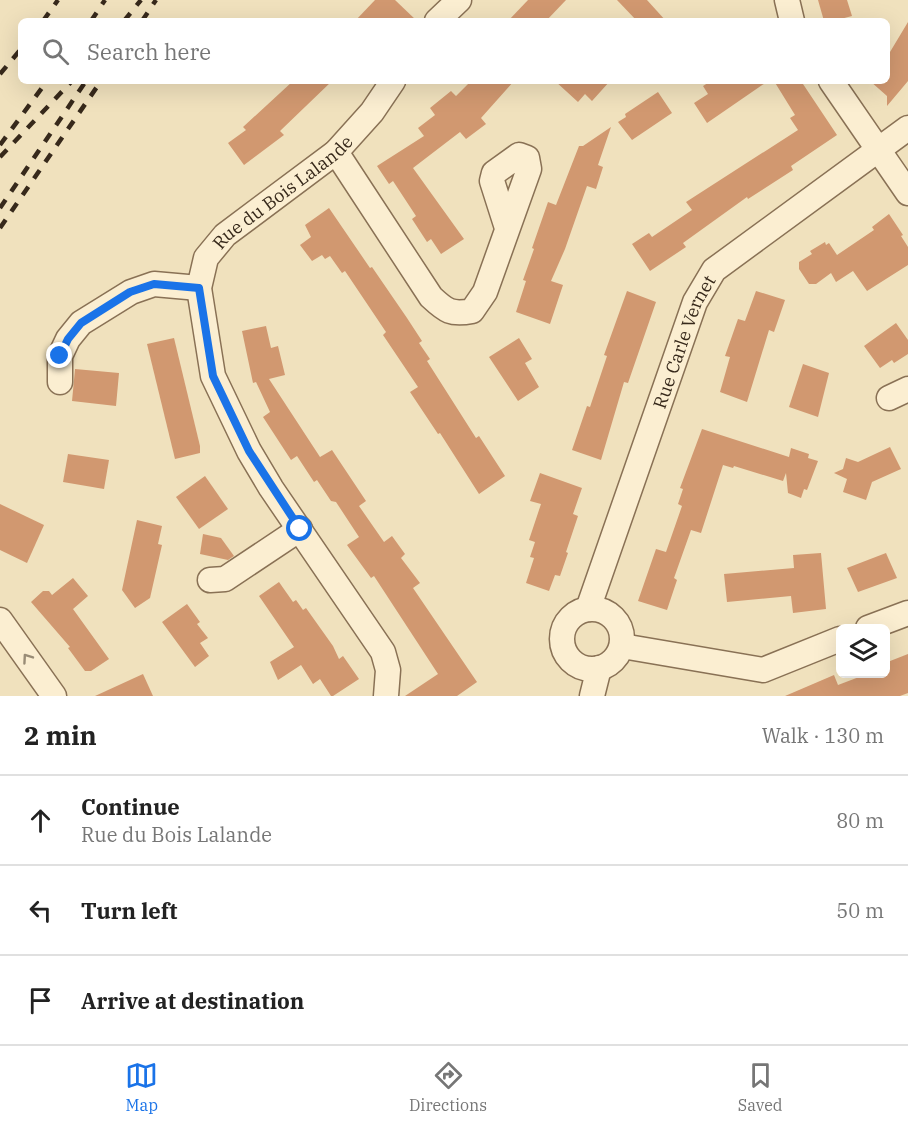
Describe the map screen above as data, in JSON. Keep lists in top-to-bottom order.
{
  "streets": {
    "street": ["Rue du Bois Lalande", "Rue Carle Vernet"]
  },
  "page": {
    "search": "Search here",
    "heading": ["2 min", "Walk · 130 m"],
    "list": [
      ["Continue", "Rue du Bois Lalande", "80 m"],
      ["Turn left", "50 m"],
      "Arrive at destination"
    ],
    "nav": ["Map", "Directions", "Saved"]
  }
}
